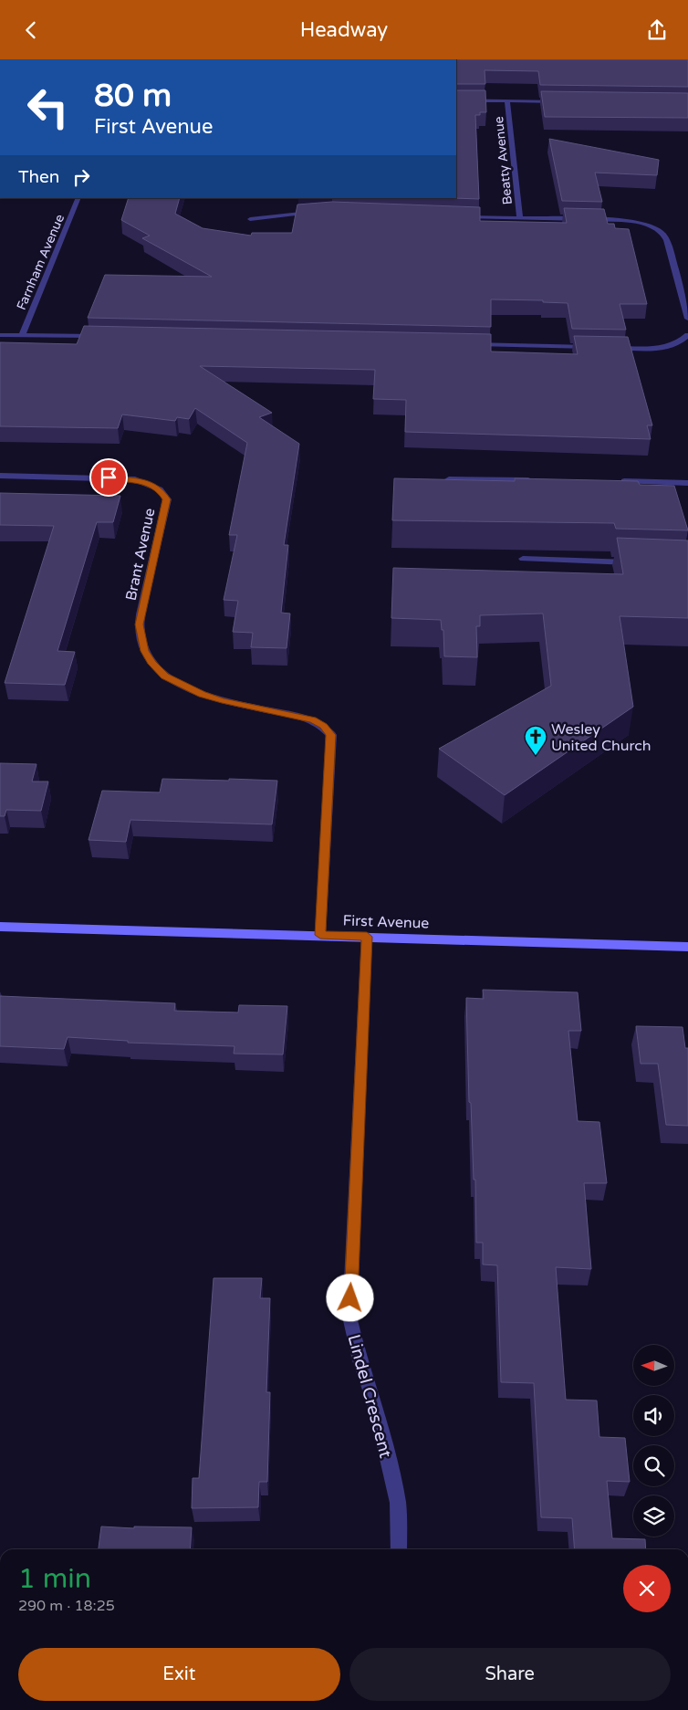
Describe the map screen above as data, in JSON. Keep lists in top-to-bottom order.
{
  "streets": {
    "street": [
      "Beatty Avenue",
      "Farnham Avenue",
      "Brant Avenue",
      "First Avenue",
      "Lindel Crescent"
    ]
  },
  "crossings": [
    ["Brant Avenue", "First Avenue"],
    ["First Avenue", "Lindel Crescent"]
  ],
  "places": {
    "church": ["Wesley United Church"]
  },
  "north": "left",
  "page": {
    "header": "Headway",
    "turn": ["80 m", "First Avenue"],
    "then": "Then",
    "heading": ["1 min", "290 m · 18:25"],
    "buttons": ["Exit", "Share"]
  }
}
